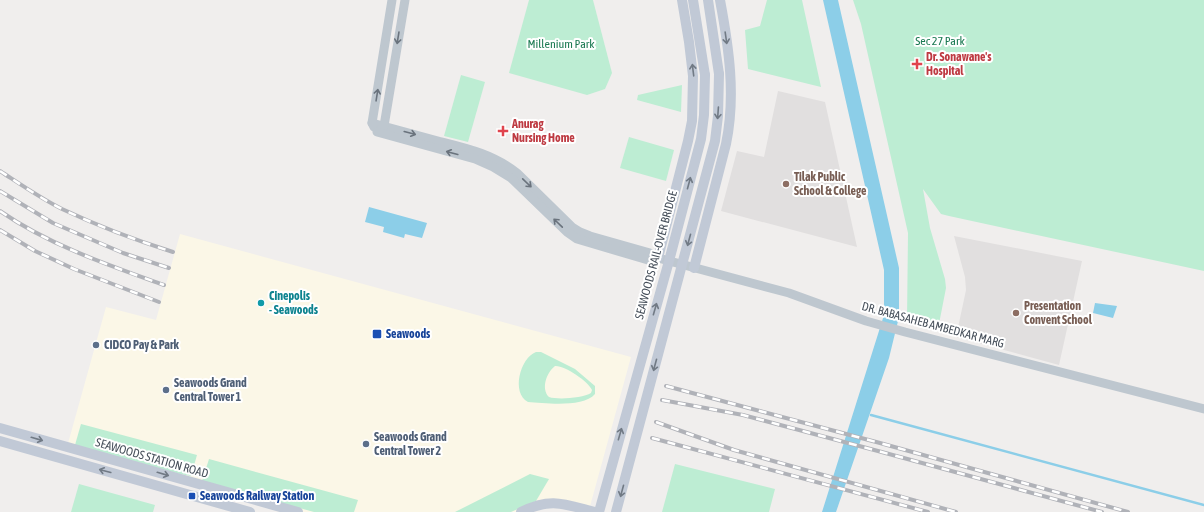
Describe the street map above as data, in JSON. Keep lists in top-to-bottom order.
{
  "streets": {
    "main road": ["SEAWOODS RAIL-OVER BRIDGE", "SEAWOODS STATION ROAD"],
    "street": ["DR. BABASAHEB AMBEDKAR MARG"]
  },
  "parks": ["Sec 27 Park", "Millenium Park"],
  "places": {
    "health": ["Dr. Sonawane's Hospital", "Anurag Nursing Home"],
    "other": [
      "Tilak Public School & College",
      "Cinepolis - Seawoods",
      "Presentation Convent School",
      "CIDCO Pay & Park",
      "Seawoods Grand Central Tower 1",
      "Seawoods Grand Central Tower 2"
    ],
    "transit": ["Seawoods", "Seawoods Railway Station"]
  }
}
